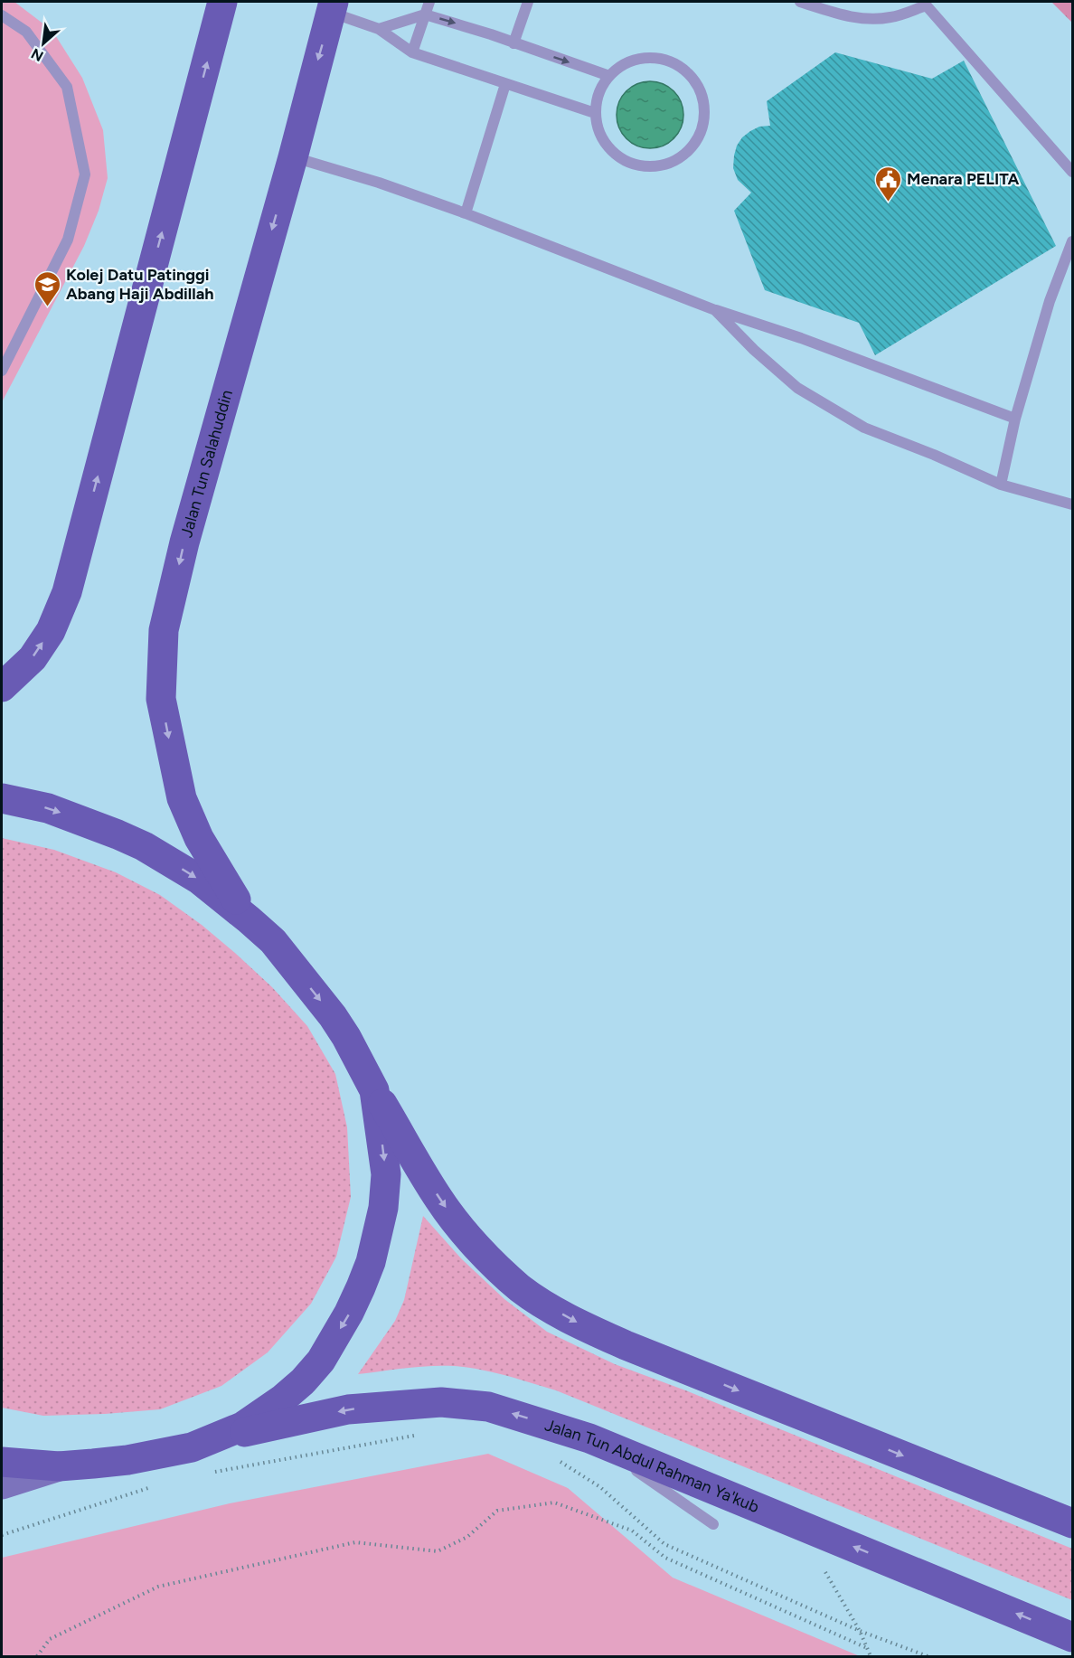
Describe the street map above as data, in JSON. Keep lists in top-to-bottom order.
{
  "streets": {
    "main road": ["Jalan Tun Salahuddin", "Jalan Tun Abdul Rahman Ya'kub"]
  },
  "places": {
    "public building": ["Menara PELITA"],
    "school or university": ["Kolej Datu Patinggi Abang Haji Abdillah"]
  },
  "north": "bottom left"
}
